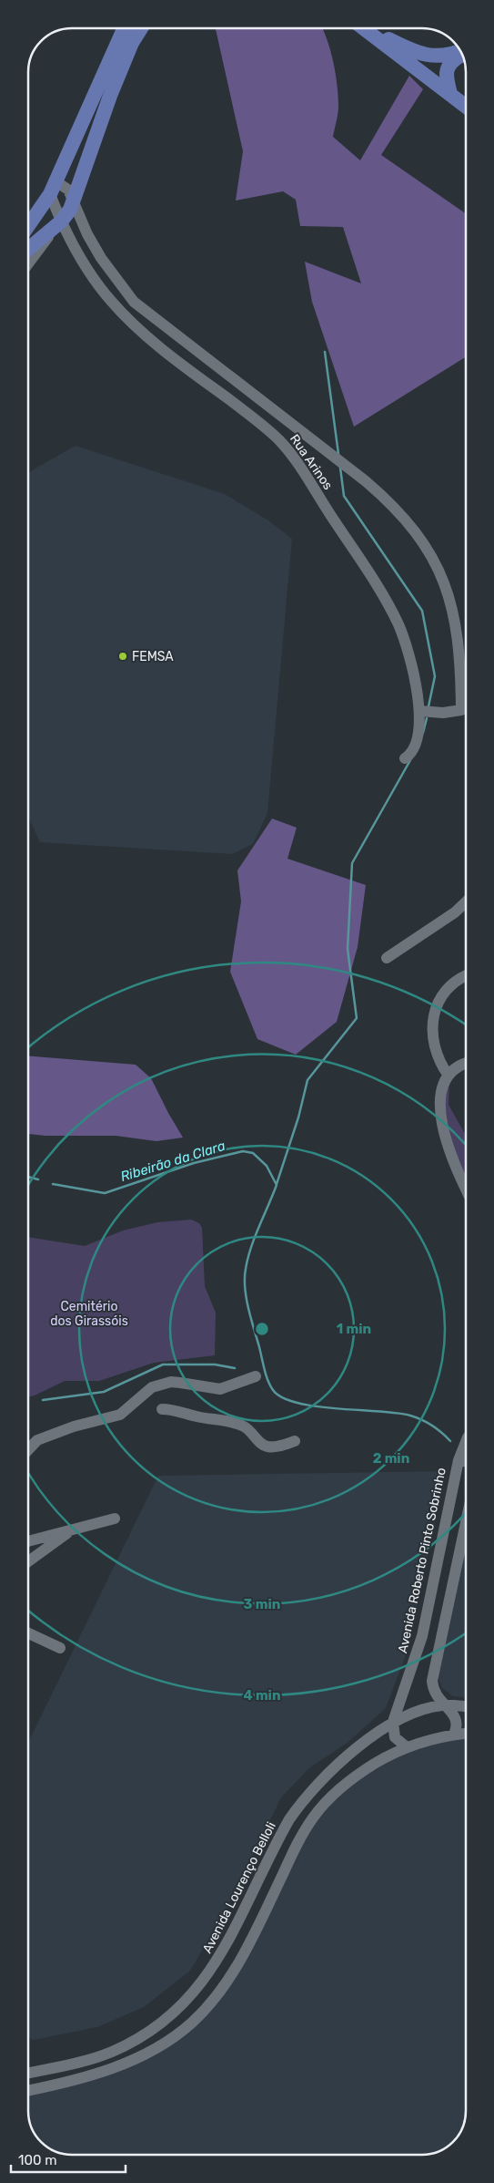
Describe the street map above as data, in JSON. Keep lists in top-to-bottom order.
{
  "streets": {
    "street": ["Rua Arinos", "Avenida Roberto Pinto Sobrinho", "Avenida Lourenço Belloli"]
  },
  "crossings": [
    ["Avenida Roberto Pinto Sobrinho", "Avenida Lourenço Belloli"]
  ],
  "water": ["Ribeirão da Clara"],
  "parks": ["Cemitério dos Girassóis"],
  "places": ["FEMSA"],
  "scale_bar": "100 m",
  "rings": [
    "1 min",
    "2 min",
    "3 min",
    "4 min"
  ]
}
